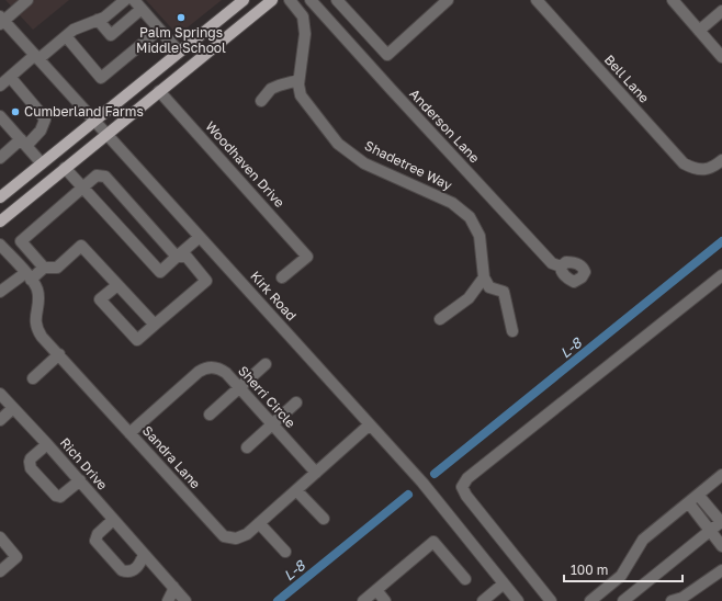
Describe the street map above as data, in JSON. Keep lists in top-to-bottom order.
{
  "streets": {
    "street": [
      "Bell Lane",
      "Anderson Lane",
      "Woodhaven Drive",
      "Shadetree Way",
      "Kirk Road",
      "Sherri Circle",
      "Sandra Lane",
      "Rich Drive"
    ]
  },
  "crossings": [
    ["Kirk Road", "Sandra Lane"],
    ["Sherri Circle", "Sandra Lane"]
  ],
  "water": ["L-8"],
  "places": ["Palm Springs Middle School", "Cumberland Farms"],
  "scale_bar": "100 m"
}
